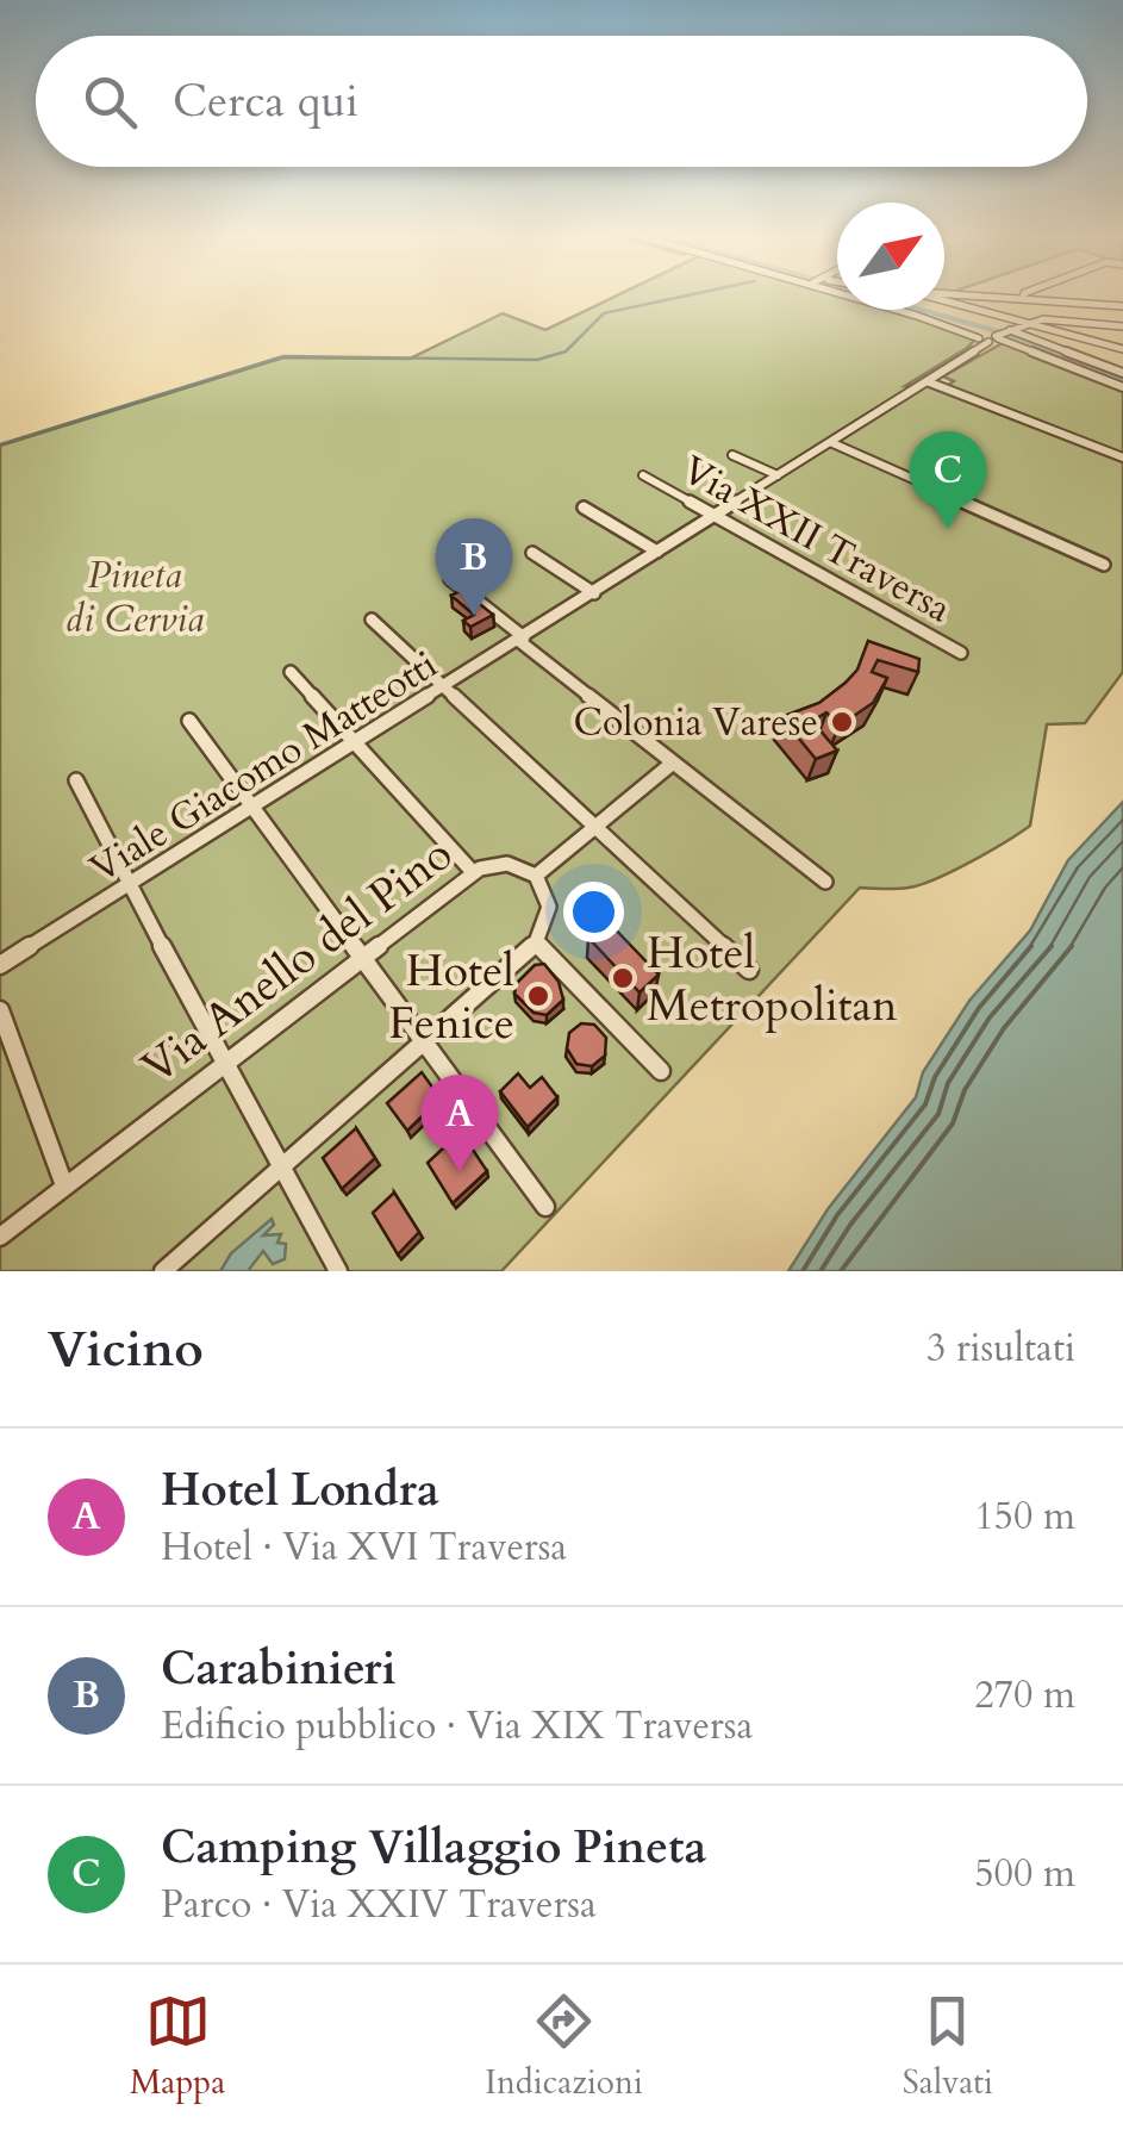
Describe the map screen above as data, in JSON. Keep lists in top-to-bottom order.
{
  "streets": {
    "street": ["Via XXII Traversa", "Viale Giacomo Matteotti", "Via Anello del Pino"]
  },
  "crossings": [
    ["Via XXII Traversa", "Viale Giacomo Matteotti"]
  ],
  "parks": ["Pineta di Cervia"],
  "places": ["Colonia Varese", "Hotel Metropolitan", "Hotel Fenice"],
  "north": "top right",
  "page": {
    "search": "Cerca qui",
    "pins": ["C", "B", "A"],
    "heading": ["Vicino", "3 risultati"],
    "list": [
      {
        "mark": "A",
        "name": "Hotel Londra",
        "note": "Hotel · Via XVI Traversa",
        "value": "150 m"
      },
      {
        "mark": "B",
        "name": "Carabinieri",
        "note": "Edificio pubblico · Via XIX Traversa",
        "value": "270 m"
      },
      {
        "mark": "C",
        "name": "Camping Villaggio Pineta",
        "note": "Parco · Via XXIV Traversa",
        "value": "500 m"
      }
    ],
    "nav": ["Mappa", "Indicazioni", "Salvati"]
  }
}
